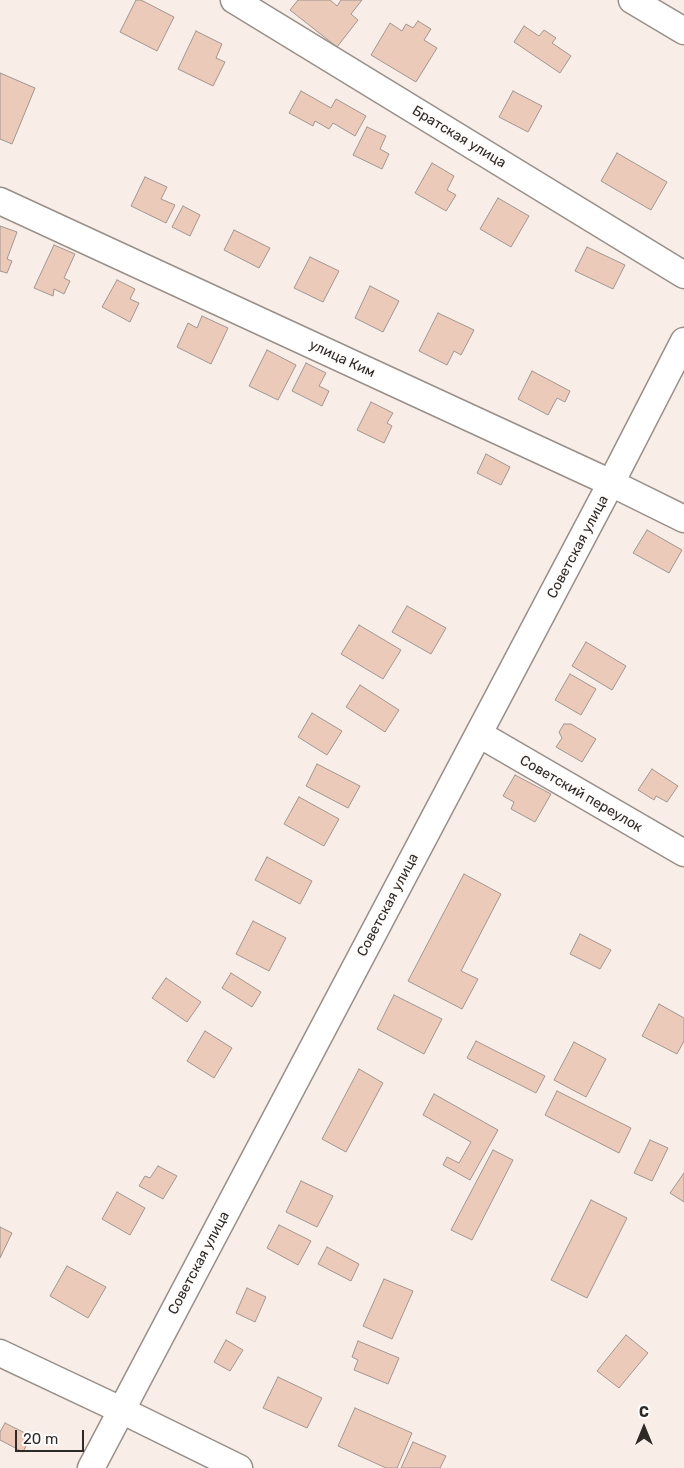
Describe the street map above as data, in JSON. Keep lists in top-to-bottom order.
{
  "streets": {
    "street": [
      "Братская улица",
      "улица Ким",
      "Советская улица",
      "Советский переулок"
    ]
  },
  "crossings": [
    ["улица Ким", "Советская улица"],
    ["Советская улица", "Советский переулок"]
  ],
  "scale_bar": "20 m",
  "north": "top"
}
